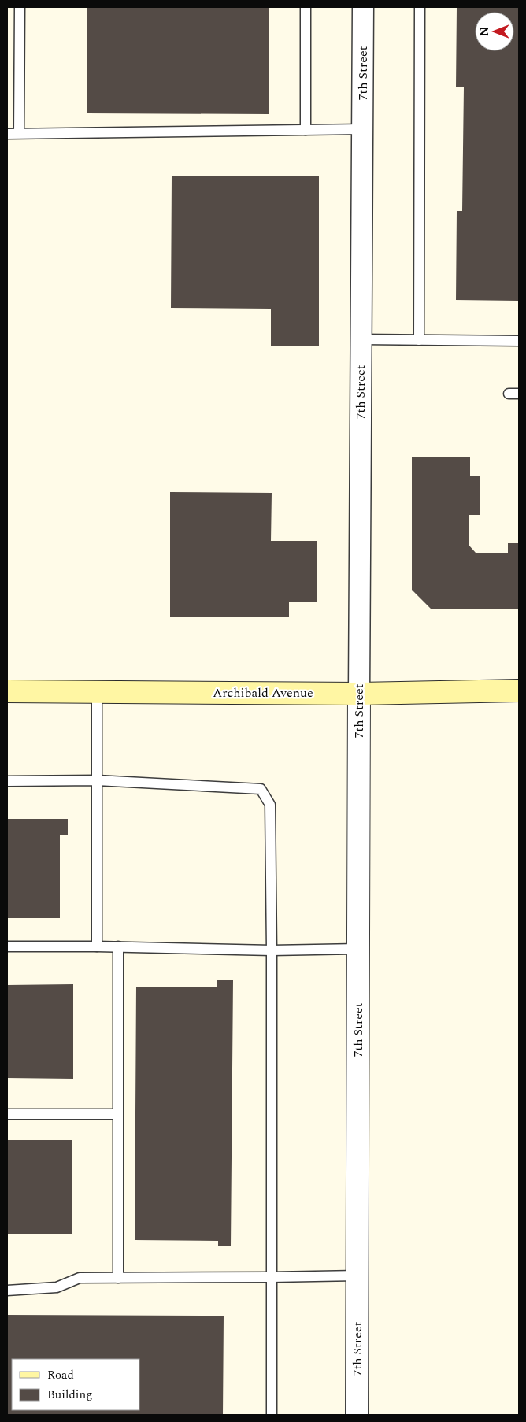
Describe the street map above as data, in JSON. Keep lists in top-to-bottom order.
{
  "streets": {
    "main road": ["Archibald Avenue"],
    "street": ["7th Street"]
  },
  "crossings": [
    ["7th Street", "Archibald Avenue"]
  ],
  "legend": ["Road", "Building"],
  "north": "left"
}
